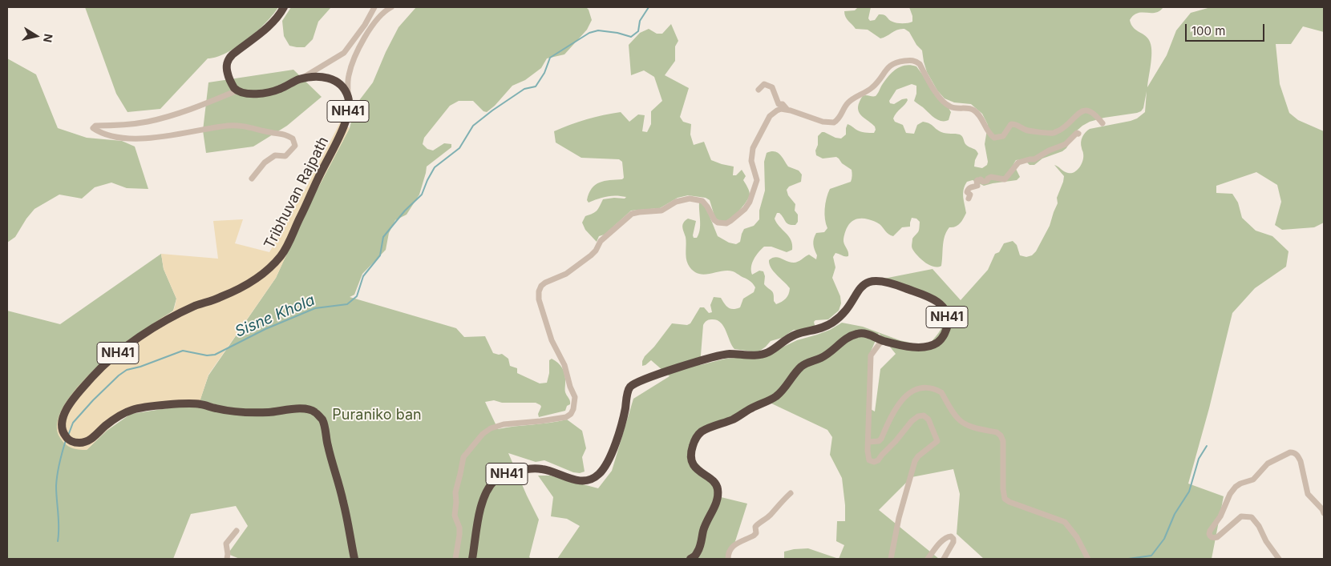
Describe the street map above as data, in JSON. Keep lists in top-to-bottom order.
{
  "streets": {
    "highway": ["NH41", "Tribhuvan Rajpath"]
  },
  "crossings": [
    ["NH41", "Tribhuvan Rajpath"]
  ],
  "water": ["Sisne Khola"],
  "parks": ["Puraniko ban"],
  "scale_bar": "100 m",
  "north": "right"
}
